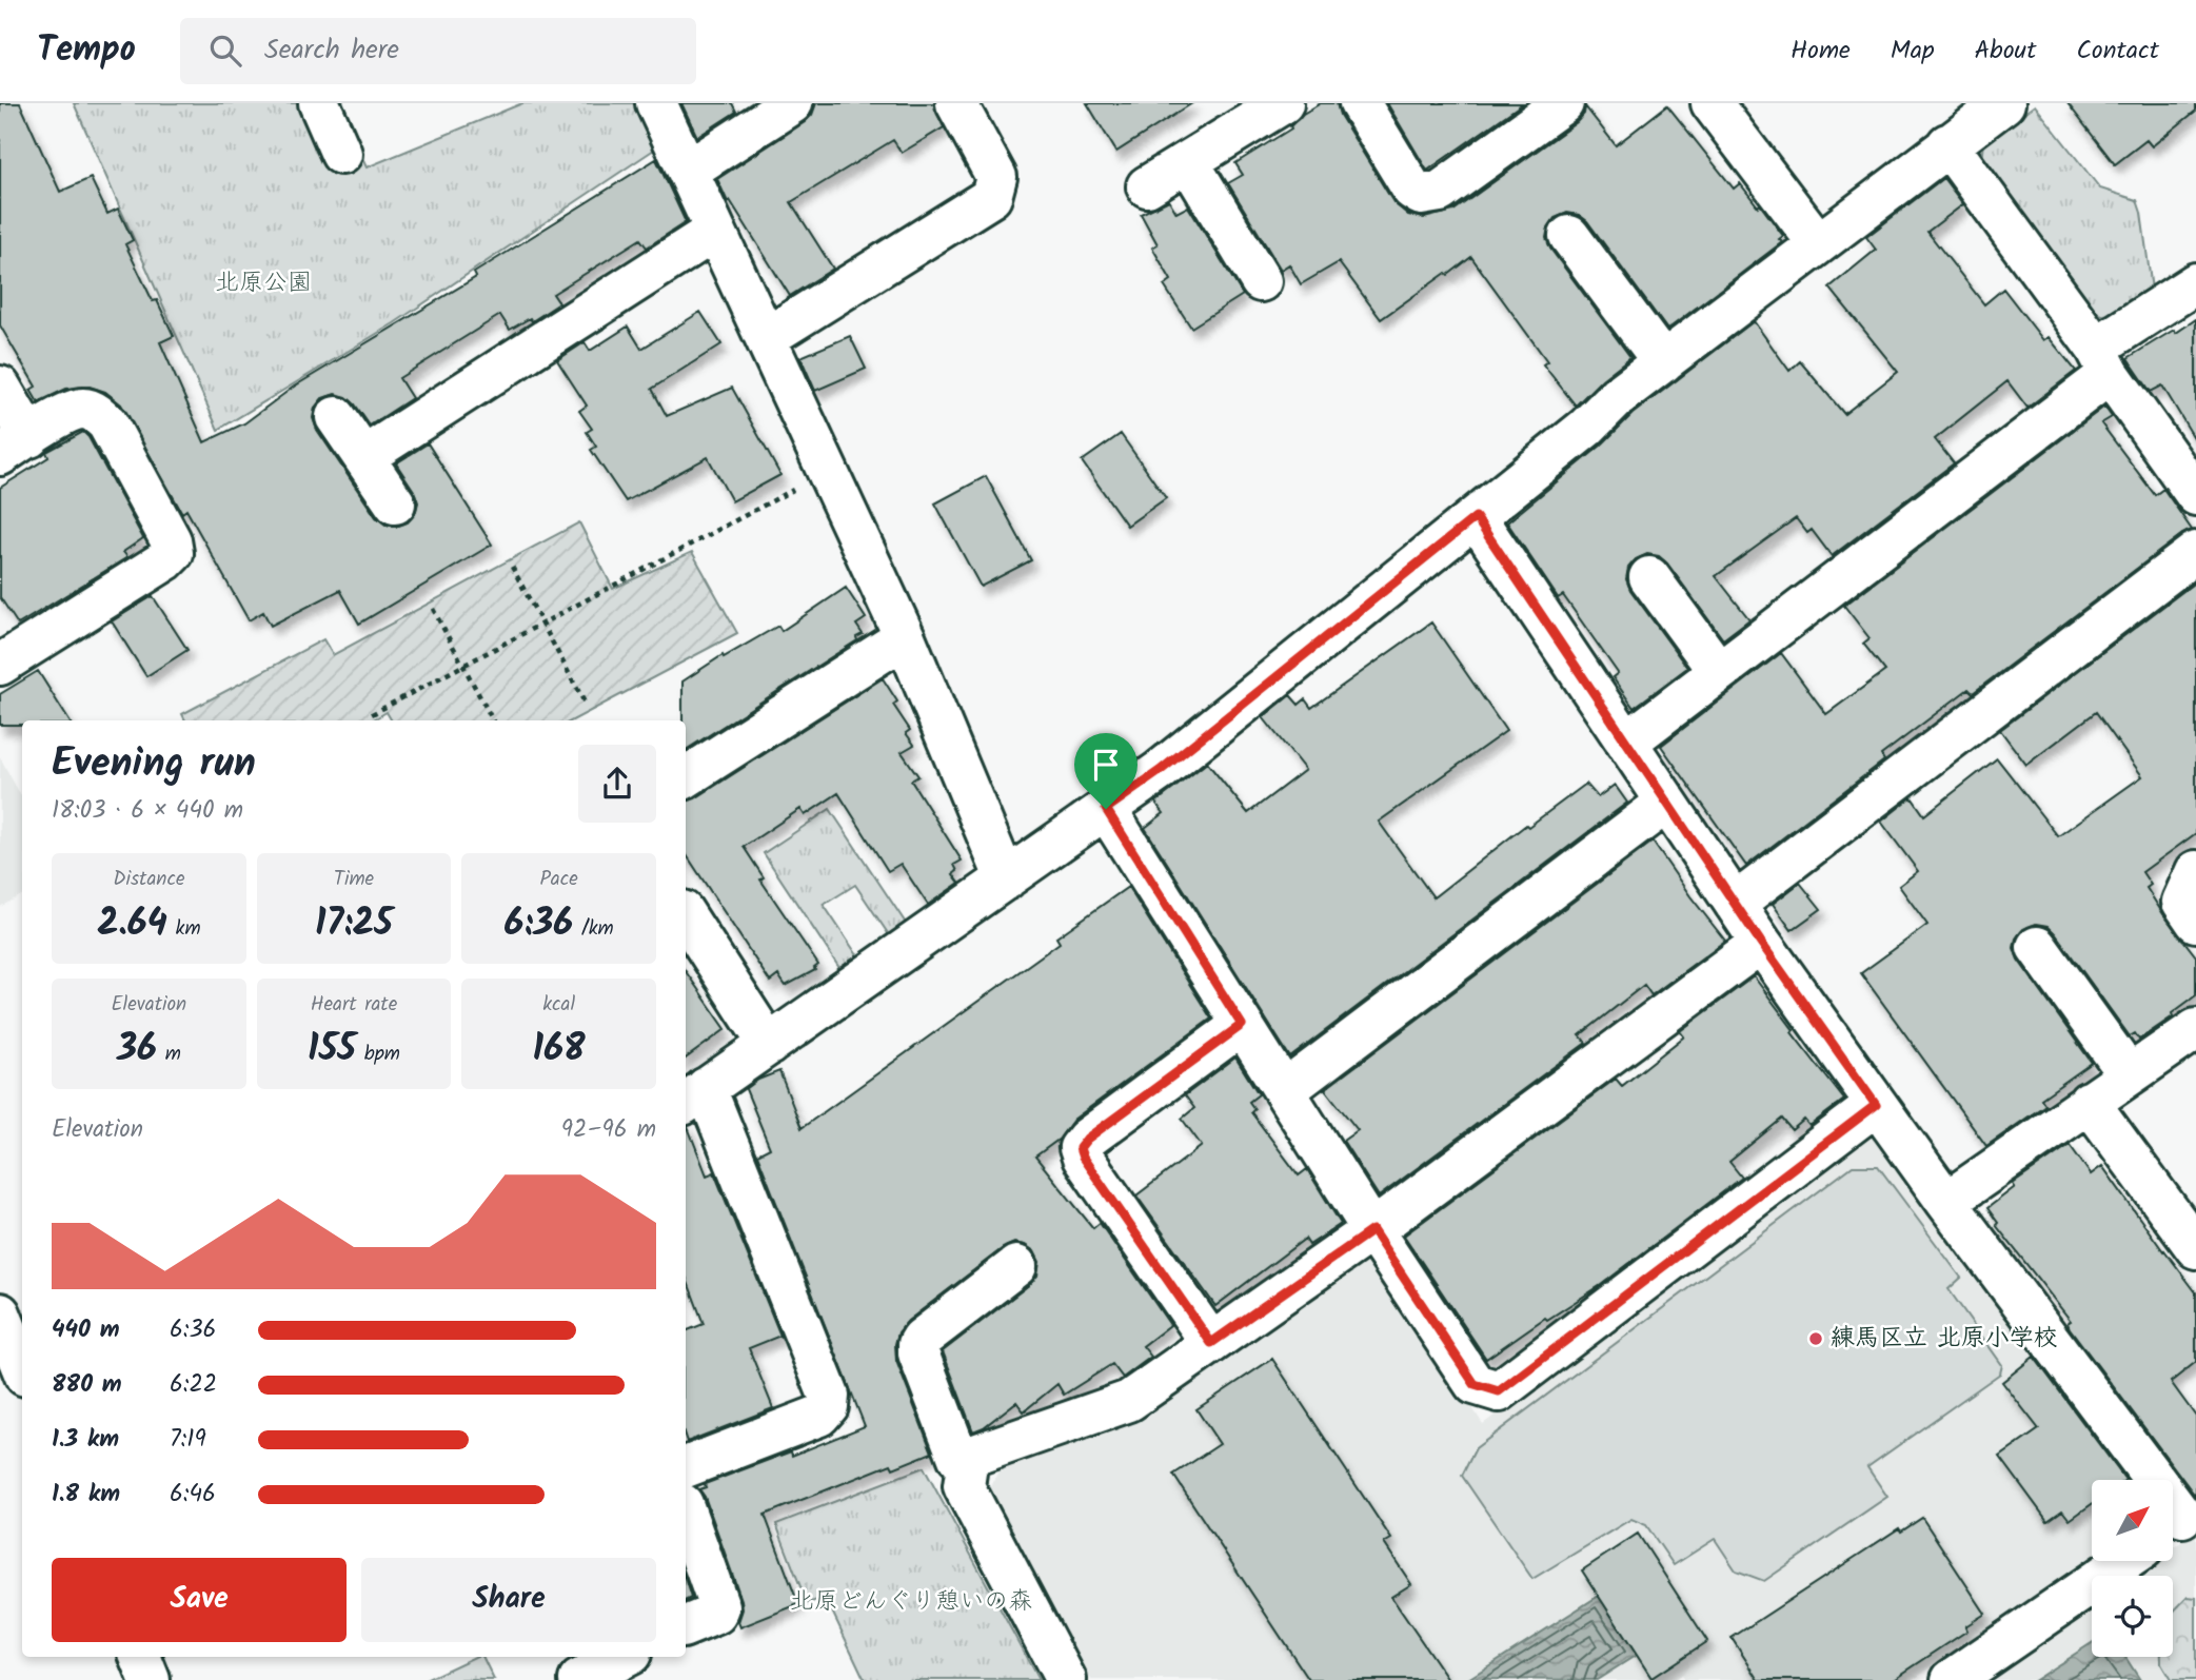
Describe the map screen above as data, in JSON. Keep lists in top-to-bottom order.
{
  "parks": ["北原公園", "北原どんぐり憩いの森"],
  "places": ["練馬区立 北原小学校"],
  "north": "top right",
  "page": {
    "header": "Tempo",
    "search": "Search here",
    "nav": [
      "Home",
      "Map",
      "About",
      "Contact"
    ],
    "heading": ["Evening run", "18:03 · 6 × 440 m"],
    "stats": [
      ["Distance", "2.64 km"],
      ["Time", "17:25"],
      ["Pace", "6:36 /km"],
      ["Elevation", "36 m"],
      ["Heart rate", "155 bpm"],
      ["kcal", "168"]
    ],
    "chart": ["Elevation", "92–96 m"],
    "list": [
      {
        "name": "440 m",
        "note": "6:36"
      },
      {
        "name": "880 m",
        "note": "6:22"
      },
      {
        "name": "1.3 km",
        "note": "7:19"
      },
      {
        "name": "1.8 km",
        "note": "6:46"
      }
    ],
    "buttons": ["Save", "Share"]
  }
}
